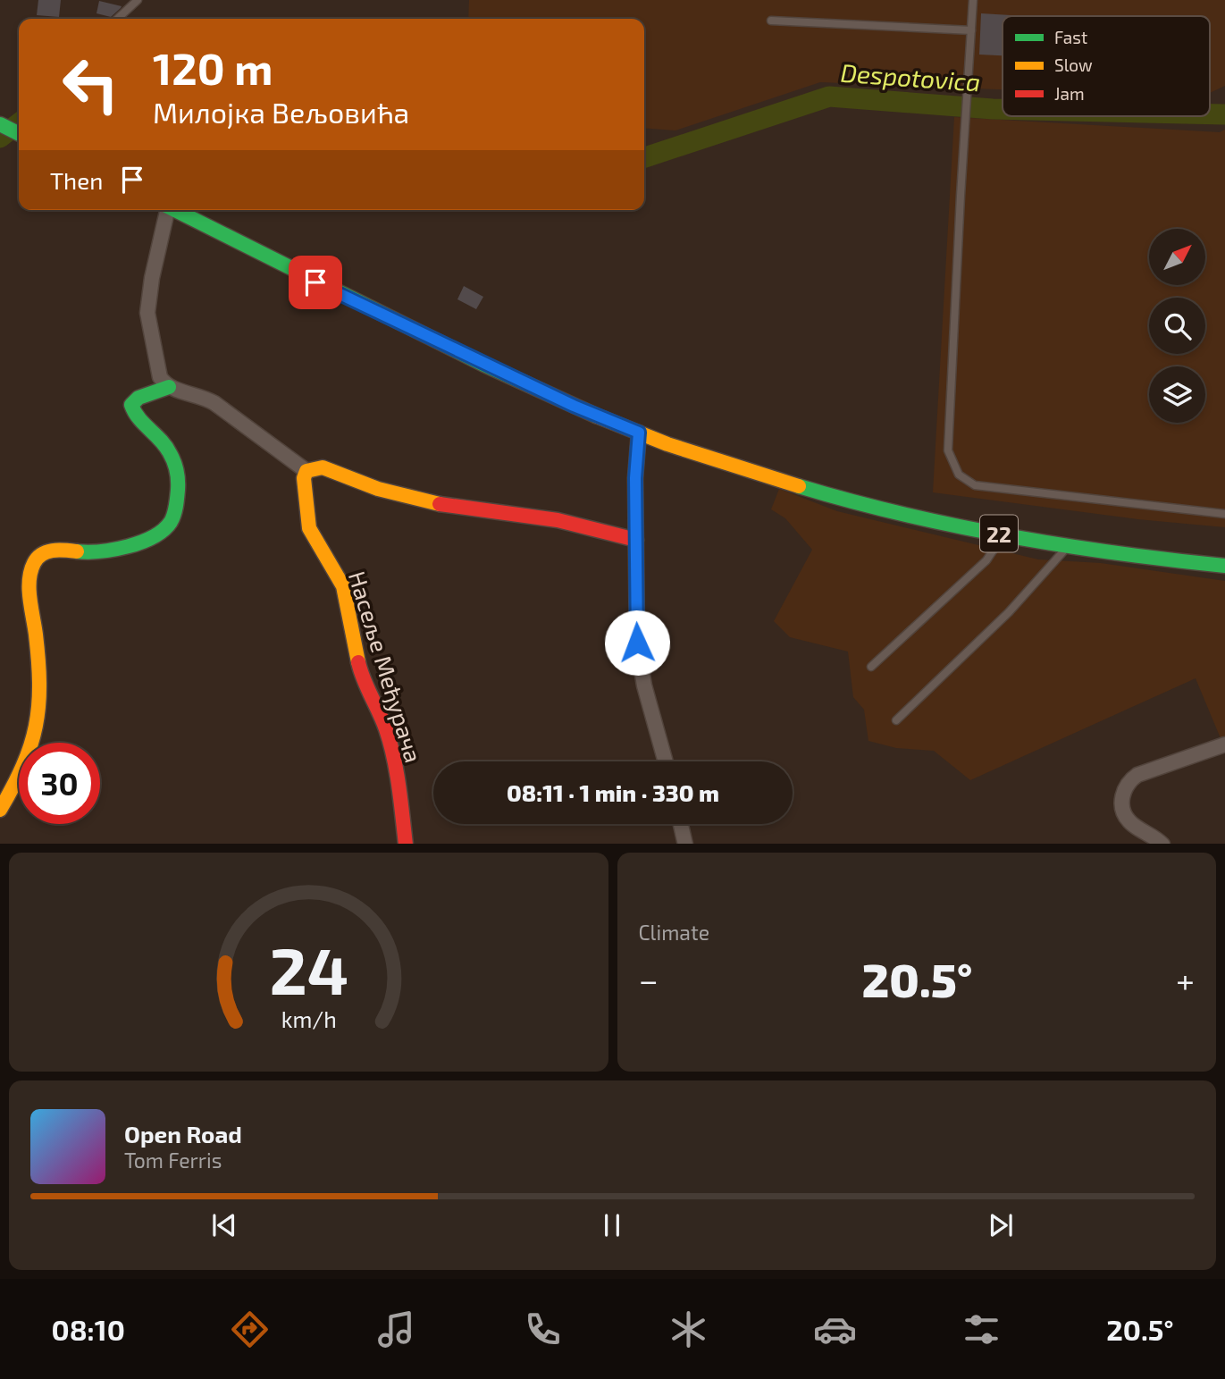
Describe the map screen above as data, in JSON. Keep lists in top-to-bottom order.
{
  "streets": {
    "street": ["22", "Насеље Међурача"]
  },
  "water": ["Despotovica"],
  "legend": ["Fast", "Slow", "Jam"],
  "north": "top right",
  "page": {
    "turn": ["120 m", "Милојка Вељовића"],
    "then": "Then",
    "limit": "30",
    "trip": "08:11 · 1 min · 330 m",
    "tile": "Climate",
    "heat": ["−", "20.5°", "+"],
    "song": ["Open Road", "Tom Ferris"],
    "tabs": ["08:10", "20.5°"],
    "gauge": ["24", "km/h"]
  }
}
